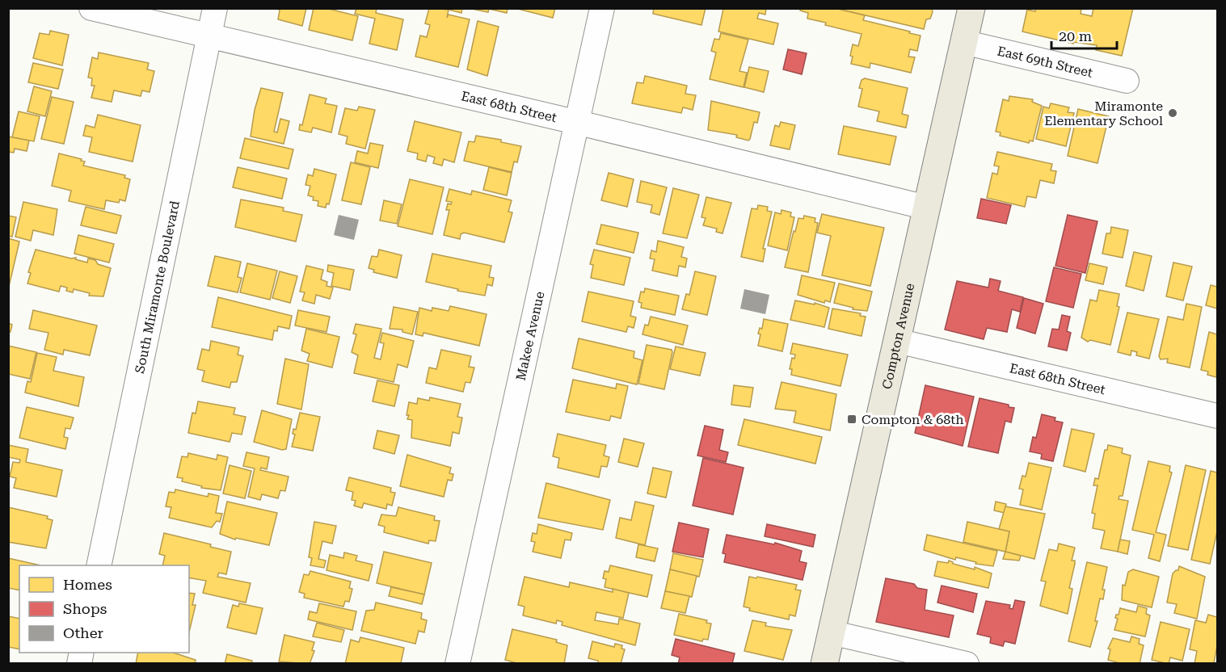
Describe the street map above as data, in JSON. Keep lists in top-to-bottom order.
{
  "streets": {
    "main road": ["Compton Avenue"],
    "street": [
      "East 69th Street",
      "East 68th Street",
      "South Miramonte Boulevard",
      "Makee Avenue"
    ]
  },
  "crossings": [
    ["East 69th Street", "Compton Avenue"],
    ["East 68th Street", "South Miramonte Boulevard"],
    ["East 68th Street", "Makee Avenue"],
    ["East 68th Street", "Compton Avenue"]
  ],
  "places": {
    "other": ["Miramonte Elementary School"],
    "transit": ["Compton & 68th"]
  },
  "legend": ["Homes", "Shops", "Other"],
  "scale_bar": "20 m"
}
